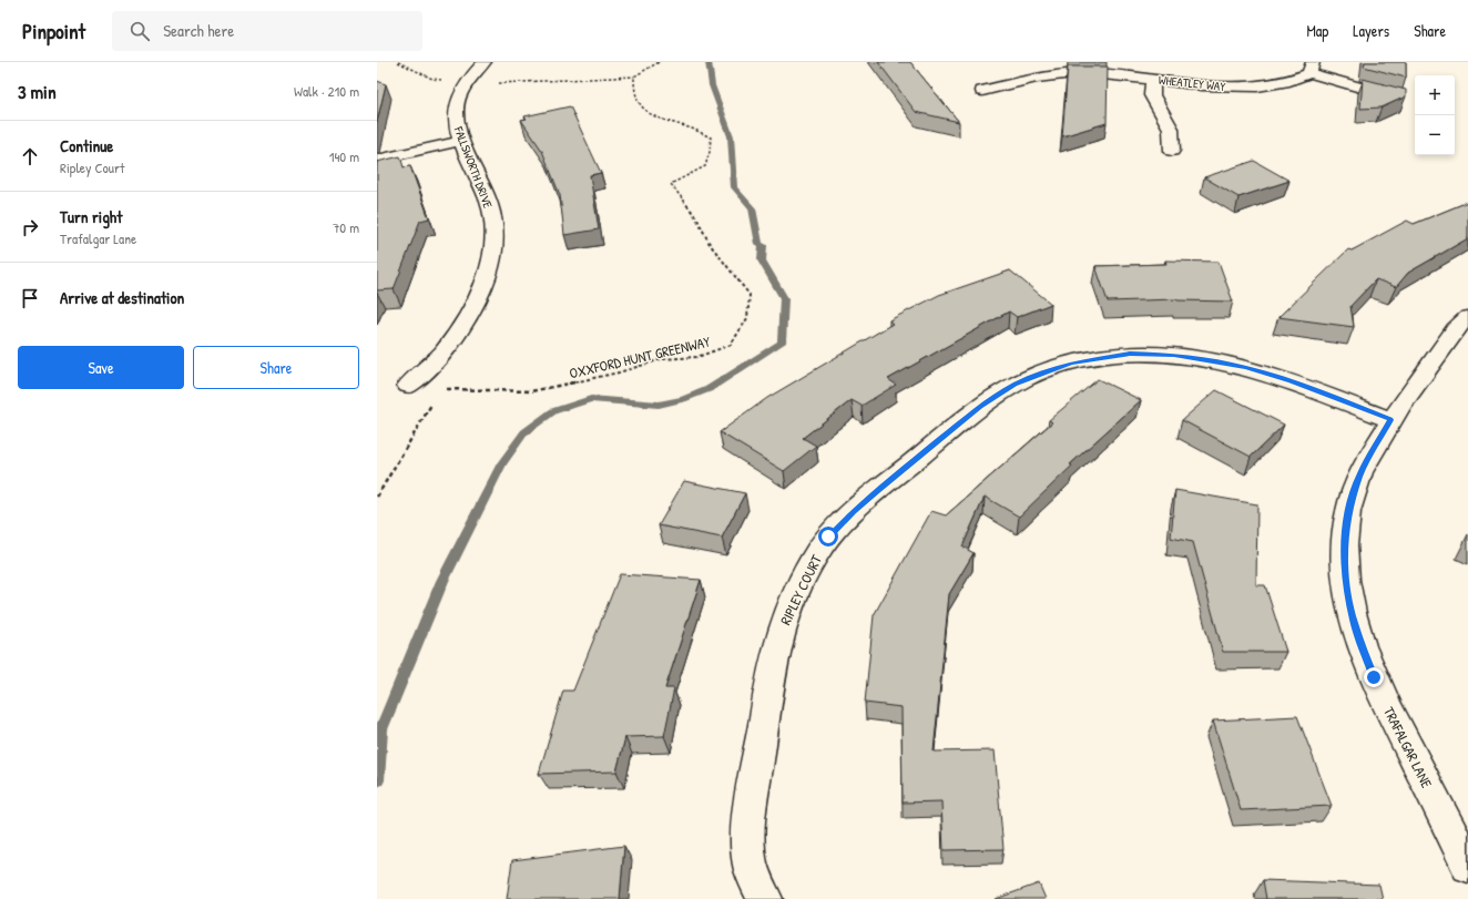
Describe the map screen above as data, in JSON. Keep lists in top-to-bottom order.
{
  "streets": {
    "street": [
      "WHEATLEY WAY",
      "FALLSWORTH DRIVE",
      "RIPLEY COURT",
      "TRAFALGAR LANE"
    ],
    "path": ["OXXFORD HUNT GREENWAY"]
  },
  "crossings": [
    ["RIPLEY COURT", "TRAFALGAR LANE"]
  ],
  "page": {
    "header": "Pinpoint",
    "search": "Search here",
    "nav": ["Map", "Layers", "Share"],
    "heading": ["3 min", "Walk · 210 m"],
    "map_buttons": ["+", "−"],
    "list": [
      ["Continue", "Ripley Court", "140 m"],
      ["Turn right", "Trafalgar Lane", "70 m"],
      "Arrive at destination"
    ],
    "buttons": ["Save", "Share"]
  }
}
